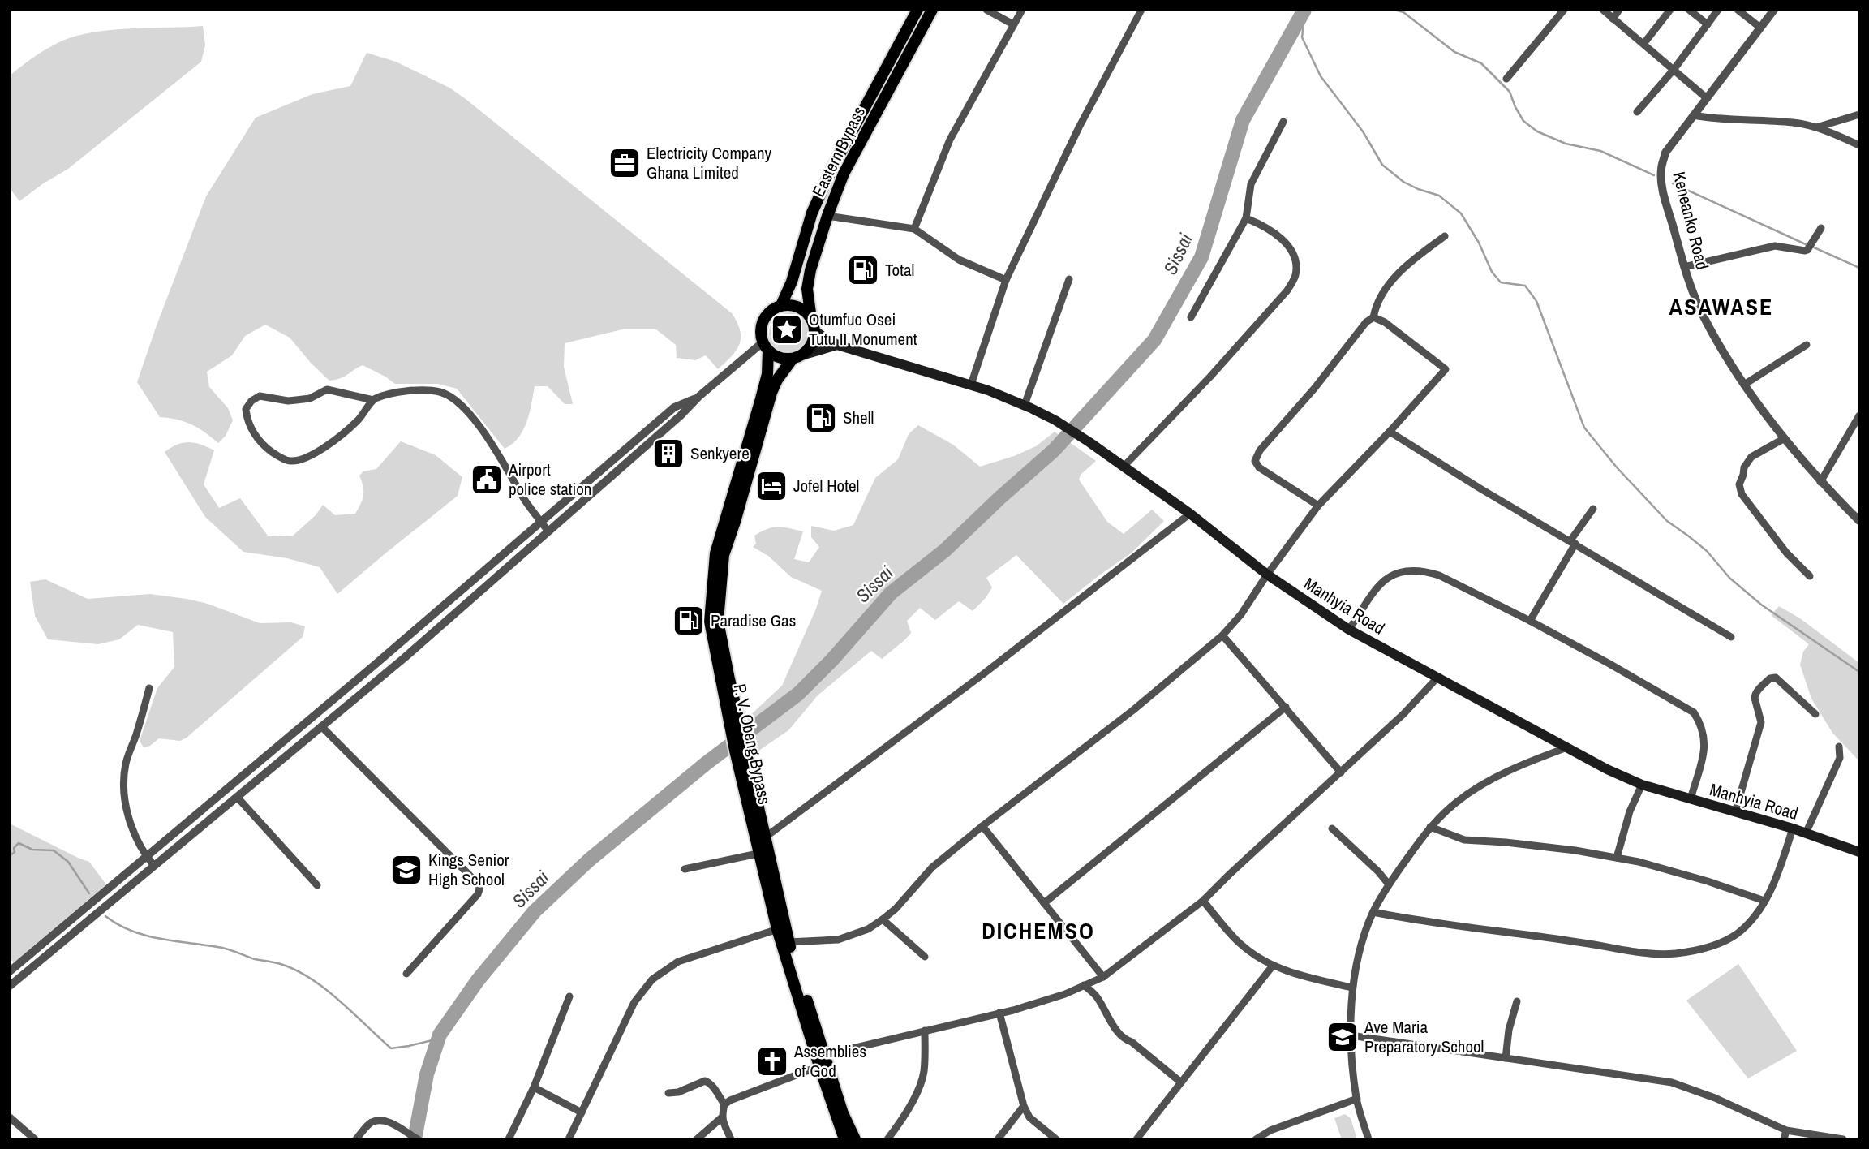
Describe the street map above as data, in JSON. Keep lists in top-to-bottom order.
{
  "streets": {
    "highway": ["Eastern Bypass", "P. V. Obeng Bypass"],
    "main road": ["Manhyia Road"],
    "street": ["Keneanko Road"]
  },
  "crossings": [
    ["Eastern Bypass", "Manhyia Road"],
    ["Eastern Bypass", "P. V. Obeng Bypass"],
    ["Manhyia Road", "P. V. Obeng Bypass"]
  ],
  "districts": ["ASAWASE", "DICHEMSO"],
  "water": ["Sissai"],
  "places": {
    "office": ["Electricity Company Ghana Limited"],
    "fuel station": ["Total", "Shell", "Paradise Gas"],
    "place": ["Otumfuo Osei Tutu II Monument"],
    "building": ["Senkyere"],
    "public building": ["Airport police station"],
    "hotel": ["Jofel Hotel"],
    "school or university": ["Kings Senior High School", "Ave Maria Preparatory School"],
    "church": ["Assemblies of God"]
  }
}
